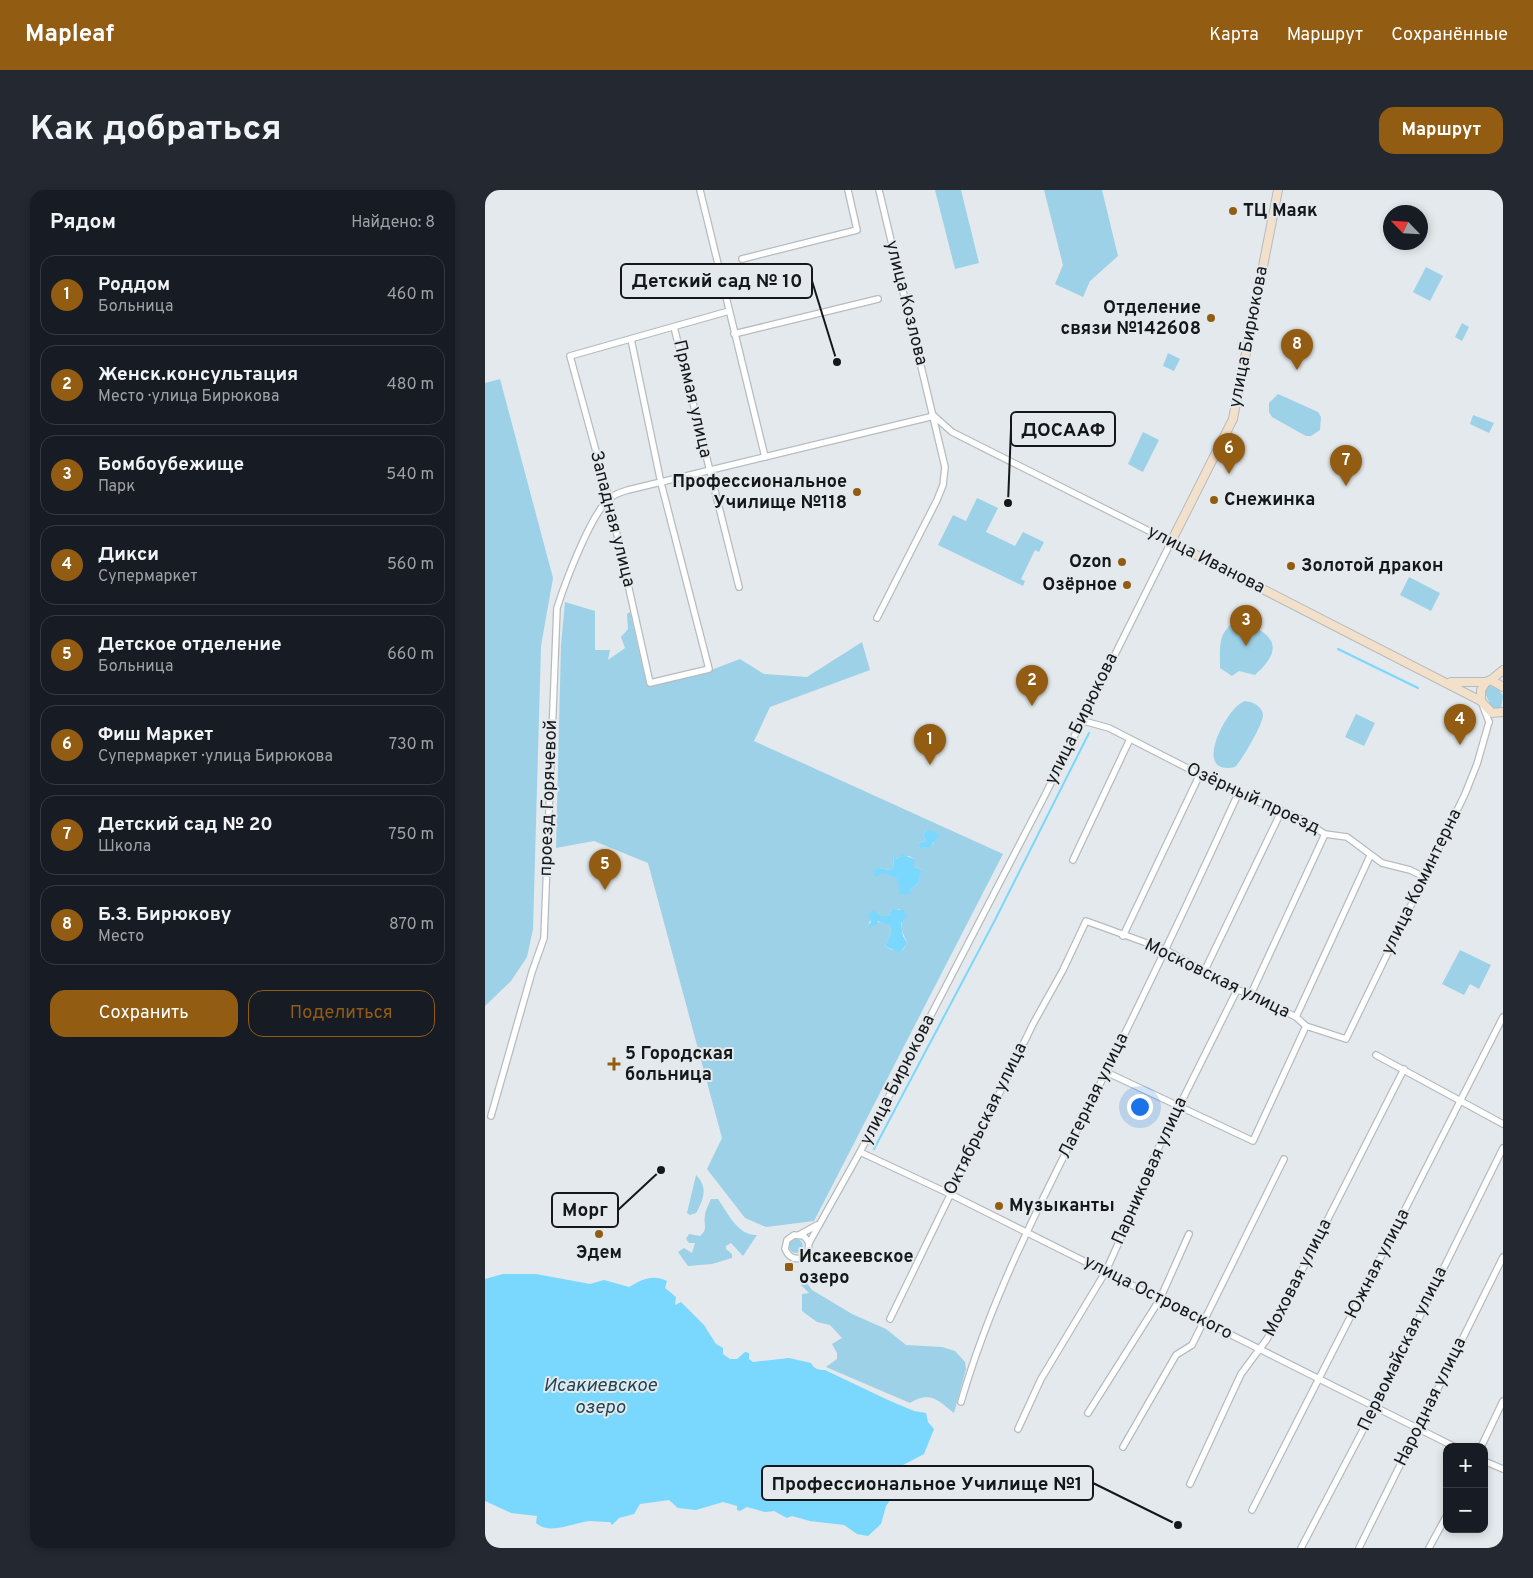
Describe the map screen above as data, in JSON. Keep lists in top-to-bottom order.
{
  "streets": {
    "street": [
      "улица Козлова",
      "улица Бирюкова",
      "Прямая улица",
      "Западная улица",
      "улица Иванова",
      "проезд Горячевой",
      "Озёрный проезд",
      "улица Коминтерна",
      "Московская улица",
      "Лагерная улица",
      "Октябрьская улица",
      "Парниковая улица",
      "Южная улица",
      "Моховая улица",
      "улица Островского",
      "Первомайская улица",
      "Народная улица"
    ]
  },
  "crossings": [
    ["улица Козлова", "улица Иванова"],
    ["улица Козлова", "проезд Горячевой"],
    ["улица Бирюкова", "улица Иванова"],
    ["улица Бирюкова", "Озёрный проезд"],
    ["улица Бирюкова", "улица Островского"],
    ["Прямая улица", "проезд Горячевой"],
    ["Западная улица", "проезд Горячевой"],
    ["улица Иванова", "проезд Горячевой"],
    ["Озёрный проезд", "улица Коминтерна"],
    ["Озёрный проезд", "Лагерная улица"],
    ["улица Коминтерна", "Московская улица"],
    ["Московская улица", "Лагерная улица"],
    ["Московская улица", "Октябрьская улица"],
    ["Московская улица", "Парниковая улица"],
    ["Лагерная улица", "улица Островского"],
    ["Октябрьская улица", "улица Островского"],
    ["Парниковая улица", "улица Островского"],
    ["Южная улица", "улица Островского"],
    ["Моховая улица", "улица Островского"],
    ["улица Островского", "Первомайская улица"],
    ["улица Островского", "Народная улица"]
  ],
  "water": ["Исакиевское озеро"],
  "places": {
    "other": [
      "ТЦ Маяк",
      "Отделение связи №142608",
      "Детский сад № 10",
      "Профессиональное Училище №118",
      "Снежинка",
      "ДОСААФ",
      "Ozon",
      "Золотой дракон",
      "Озёрное",
      "Морг",
      "Музыканты",
      "Эдем",
      "Профессиональное Училище №1"
    ],
    "health": ["5 Городская больница"],
    "transit": ["Исакеевское озеро"]
  },
  "north": "top left",
  "page": {
    "header": "Mapleaf",
    "nav": ["Карта", "Маршрут", "Сохранённые"],
    "buttons": [
      "Маршрут",
      ["Сохранить", "Поделиться"]
    ],
    "title": "Как добраться",
    "heading": ["Рядом", "Найдено: 8"],
    "list": [
      {
        "mark": "1",
        "name": "Роддом",
        "note": "Больница",
        "value": "460 m"
      },
      {
        "mark": "2",
        "name": "Женск.консультация",
        "note": "Место · улица Бирюкова",
        "value": "480 m"
      },
      {
        "mark": "3",
        "name": "Бомбоубежище",
        "note": "Парк",
        "value": "540 m"
      },
      {
        "mark": "4",
        "name": "Дикси",
        "note": "Супермаркет",
        "value": "560 m"
      },
      {
        "mark": "5",
        "name": "Детское отделение",
        "note": "Больница",
        "value": "660 m"
      },
      {
        "mark": "6",
        "name": "Фиш Маркет",
        "note": "Супермаркет · улица Бирюкова",
        "value": "730 m"
      },
      {
        "mark": "7",
        "name": "Детский сад № 20",
        "note": "Школа",
        "value": "750 m"
      },
      {
        "mark": "8",
        "name": "Б.З. Бирюкову",
        "note": "Место",
        "value": "870 m"
      }
    ],
    "pins": [
      "8",
      "6",
      "7",
      "3",
      "2",
      "4",
      "1",
      "5"
    ],
    "map_buttons": ["+", "−"]
  }
}
